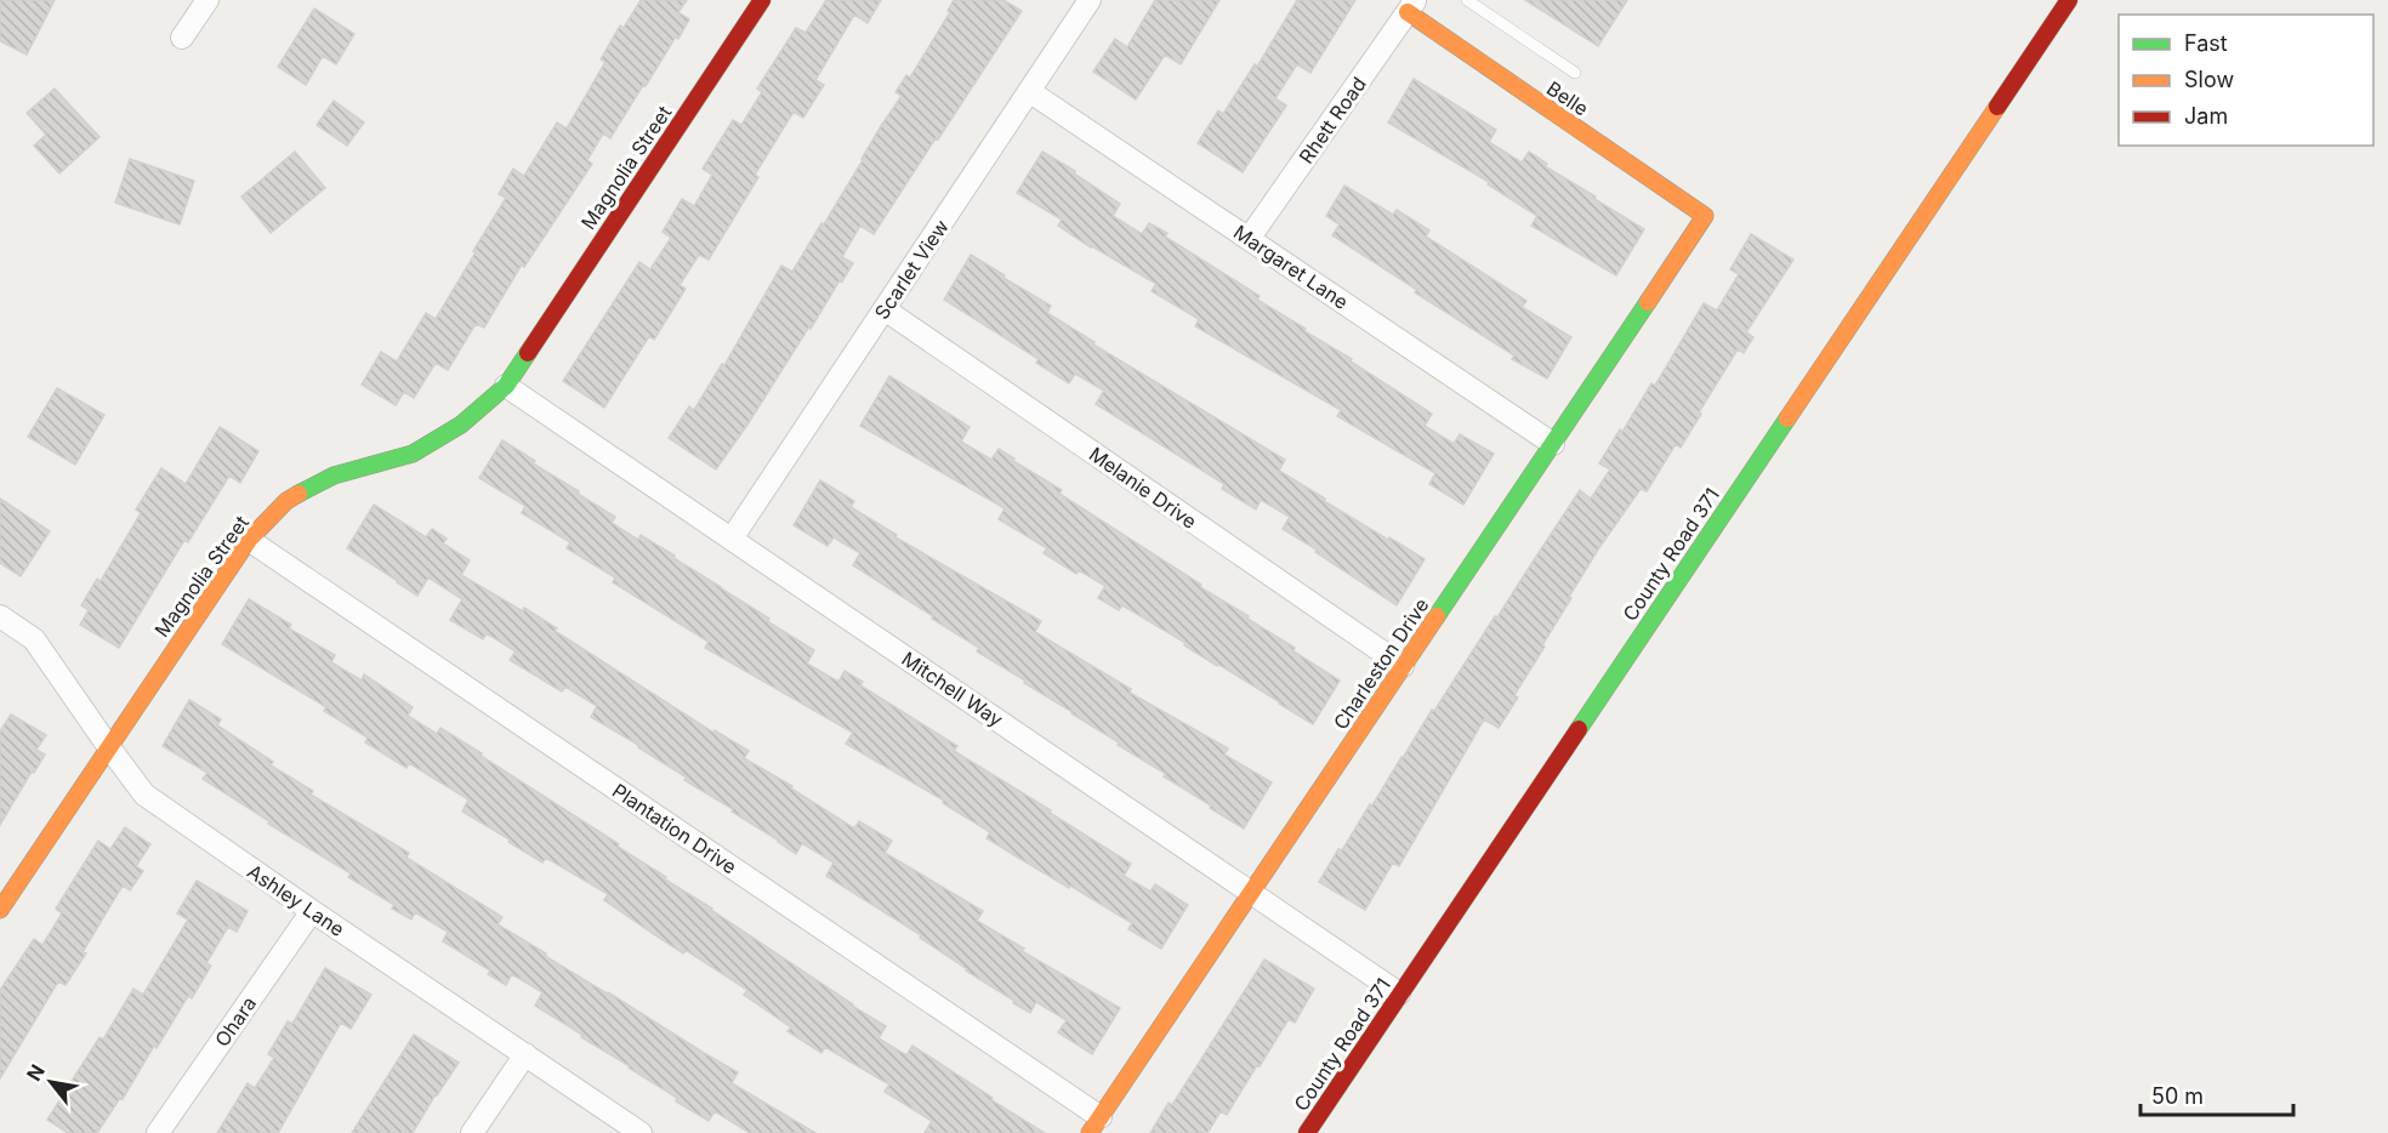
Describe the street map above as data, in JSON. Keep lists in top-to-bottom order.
{
  "streets": {
    "street": [
      "Belle",
      "Rhett Road",
      "Magnolia Street",
      "Margaret Lane",
      "Scarlet View",
      "Melanie Drive",
      "County Road 371",
      "Charleston Drive",
      "Mitchell Way",
      "Plantation Drive",
      "Ashley Lane",
      "Ohara"
    ]
  },
  "crossings": [
    ["Belle", "Rhett Road"],
    ["Belle", "Charleston Drive"],
    ["Rhett Road", "Margaret Lane"],
    ["Magnolia Street", "Mitchell Way"],
    ["Magnolia Street", "Plantation Drive"],
    ["Magnolia Street", "Ashley Lane"],
    ["Margaret Lane", "Scarlet View"],
    ["Margaret Lane", "Charleston Drive"],
    ["Scarlet View", "Melanie Drive"],
    ["Scarlet View", "Mitchell Way"],
    ["Melanie Drive", "Charleston Drive"],
    ["County Road 371", "Mitchell Way"],
    ["Charleston Drive", "Mitchell Way"],
    ["Charleston Drive", "Plantation Drive"],
    ["Ashley Lane", "Ohara"]
  ],
  "legend": ["Fast", "Slow", "Jam"],
  "scale_bar": "50 m",
  "north": "top left"
}
